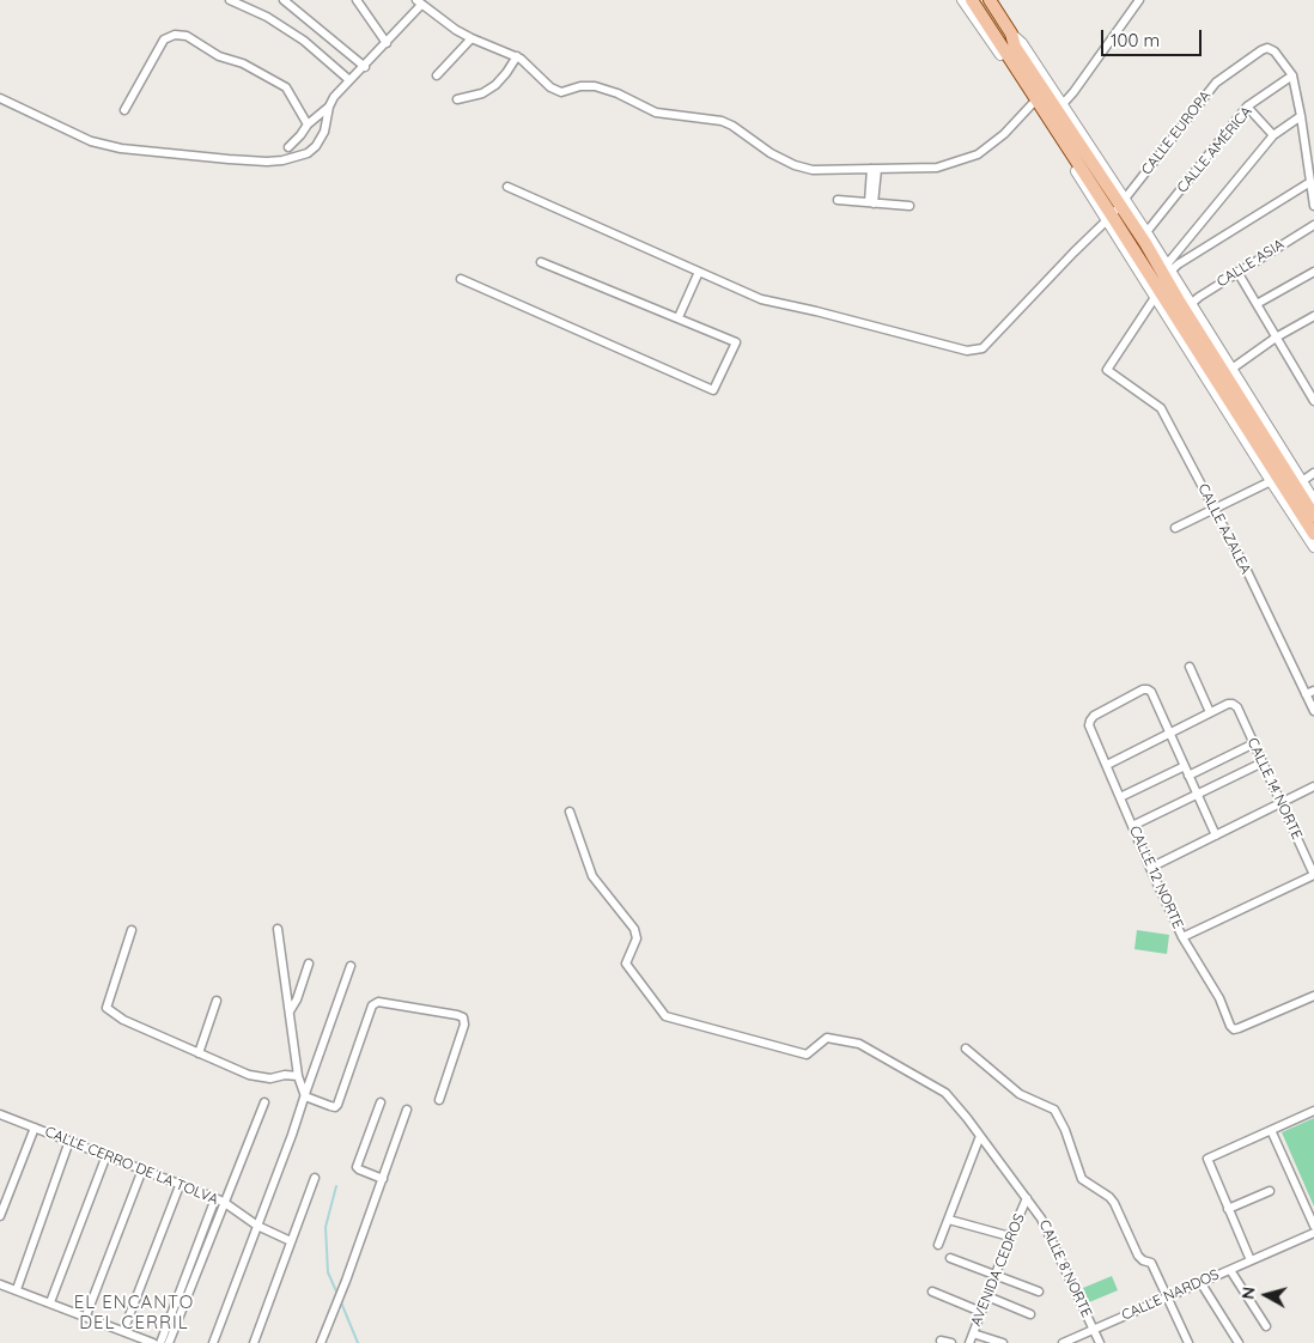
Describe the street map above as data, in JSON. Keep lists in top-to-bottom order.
{
  "streets": {
    "street": [
      "CALLE EUROPA",
      "CALLE AMÉRICA",
      "CALLE ASIA",
      "CALLE AZALEA",
      "CALLE 14 NORTE",
      "CALLE 12 NORTE",
      "CALLE CERRO DE LA TOLVA",
      "CALLE 8 NORTE",
      "AVENIDA CEDROS",
      "CALLE NARDOS"
    ]
  },
  "crossings": [
    ["CALLE EUROPA", "CALLE AMÉRICA"],
    ["CALLE 8 NORTE", "AVENIDA CEDROS"],
    ["CALLE 8 NORTE", "CALLE NARDOS"]
  ],
  "districts": ["EL ENCANTO DEL CERRIL"],
  "scale_bar": "100 m",
  "north": "left"
}
